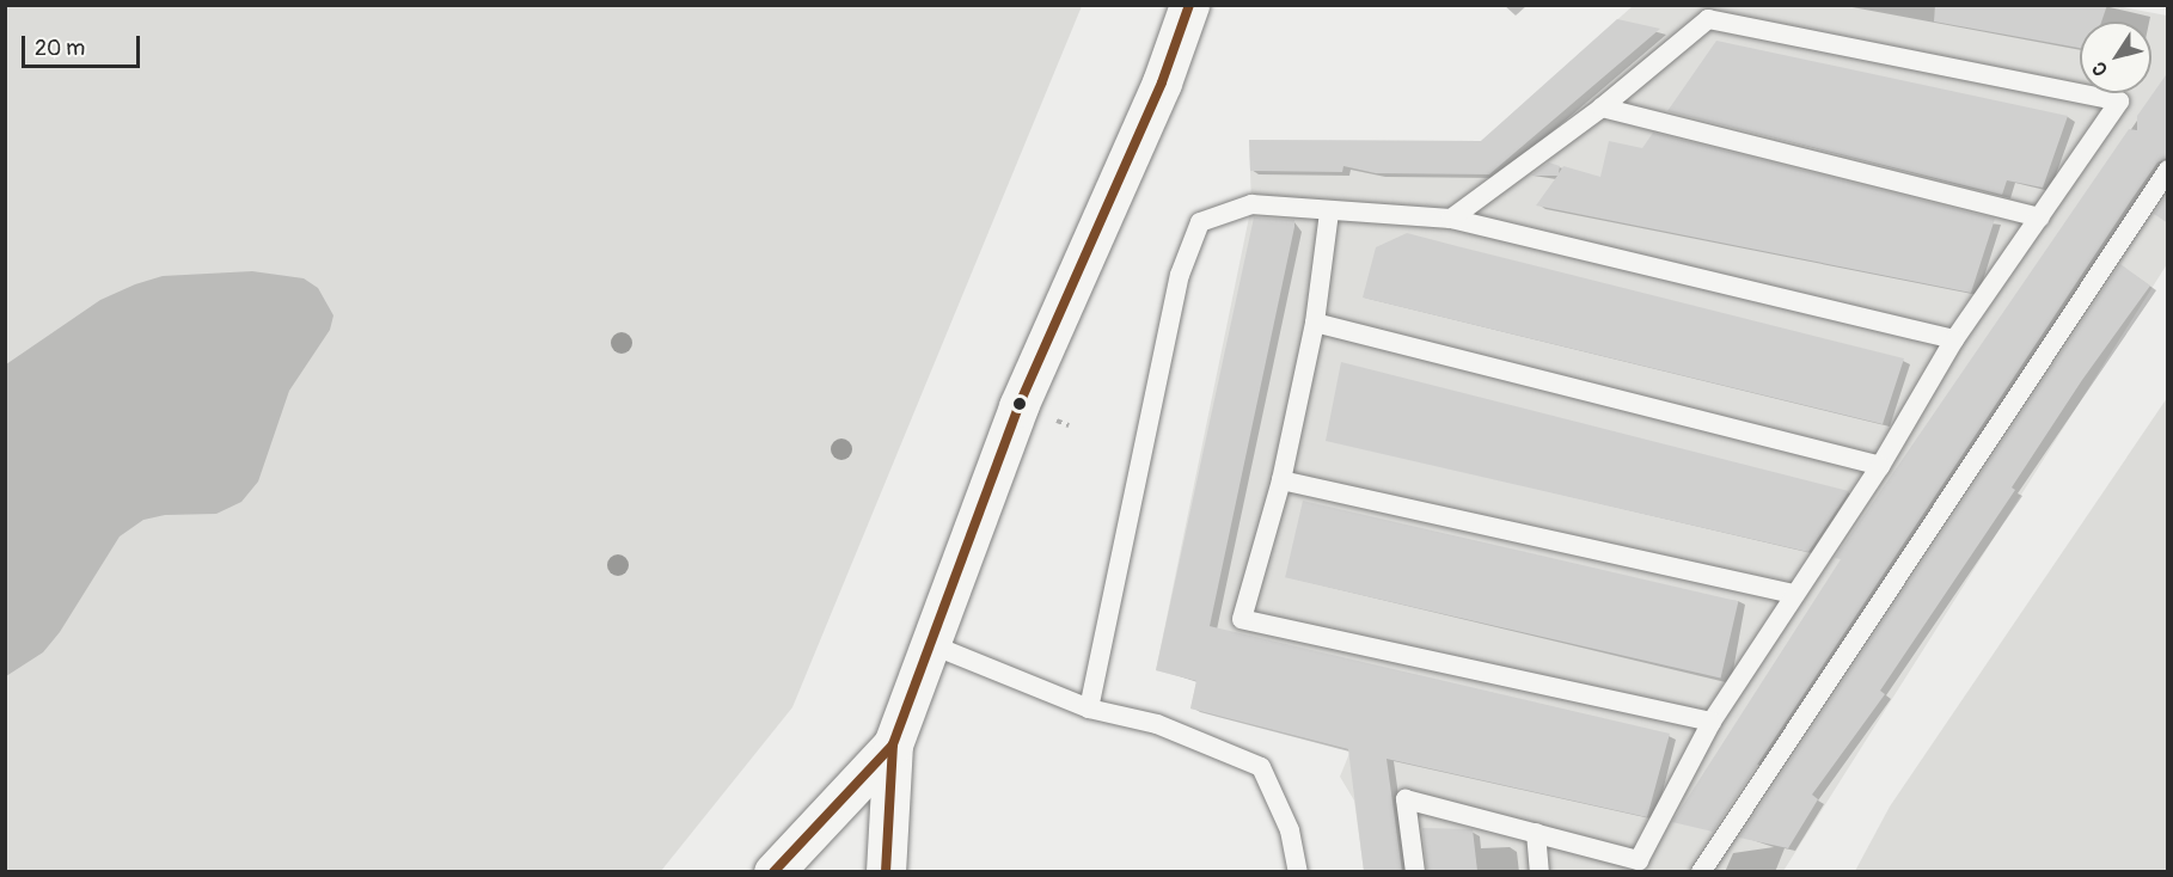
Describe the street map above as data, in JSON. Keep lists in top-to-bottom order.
{
  "scale_bar": "20 m",
  "north": "bottom left"
}
